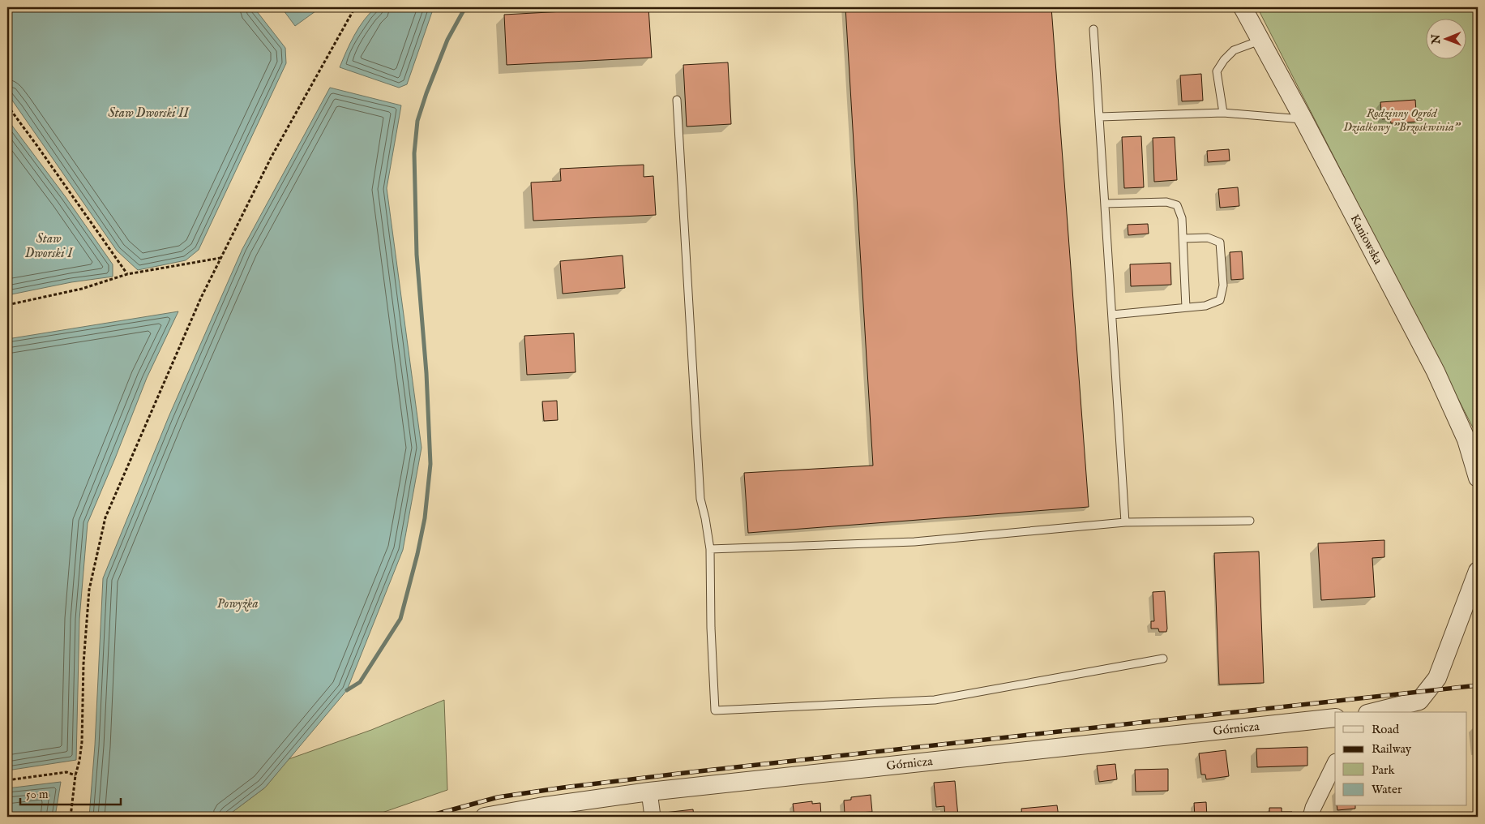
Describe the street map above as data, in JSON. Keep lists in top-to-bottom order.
{
  "streets": {
    "street": ["Kaniowska", "Górnicza"]
  },
  "water": ["Staw Dworski II", "Staw Dworski I", "Powyżka"],
  "parks": ["Rodzinny Ogród Działkowy \"Brzoskwinia\""],
  "legend": [
    "Road",
    "Railway",
    "Park",
    "Water"
  ],
  "scale_bar": "50 m",
  "north": "left"
}
